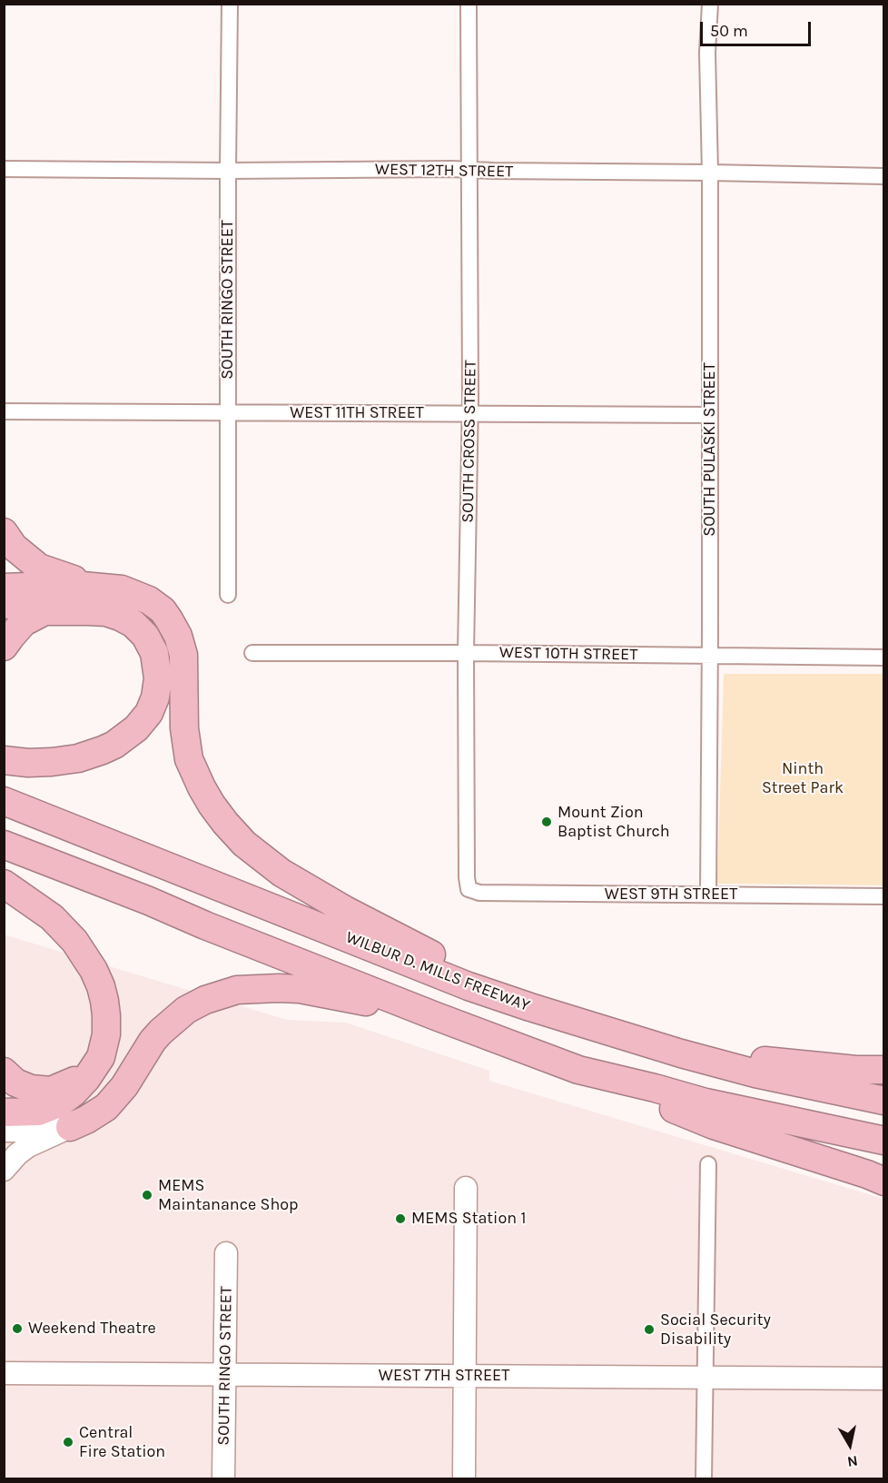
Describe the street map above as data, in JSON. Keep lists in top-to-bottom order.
{
  "streets": {
    "highway": ["WILBUR D. MILLS FREEWAY"],
    "street": [
      "WEST 12TH STREET",
      "SOUTH RINGO STREET",
      "WEST 11TH STREET",
      "SOUTH CROSS STREET",
      "SOUTH PULASKI STREET",
      "WEST 10TH STREET",
      "WEST 9TH STREET",
      "WEST 7TH STREET"
    ]
  },
  "crossings": [
    ["WEST 12TH STREET", "SOUTH RINGO STREET"],
    ["WEST 12TH STREET", "SOUTH CROSS STREET"],
    ["WEST 12TH STREET", "SOUTH PULASKI STREET"],
    ["SOUTH RINGO STREET", "WEST 11TH STREET"],
    ["SOUTH RINGO STREET", "WEST 7TH STREET"],
    ["WEST 11TH STREET", "SOUTH CROSS STREET"],
    ["WEST 11TH STREET", "SOUTH PULASKI STREET"],
    ["SOUTH CROSS STREET", "WEST 10TH STREET"],
    ["SOUTH CROSS STREET", "WEST 9TH STREET"],
    ["SOUTH PULASKI STREET", "WEST 10TH STREET"],
    ["SOUTH PULASKI STREET", "WEST 9TH STREET"]
  ],
  "parks": ["Ninth Street Park"],
  "places": [
    "Mount Zion Baptist Church",
    "MEMS Maintanance Shop",
    "MEMS Station 1",
    "Weekend Theatre",
    "Social Security Disability",
    "Central Fire Station"
  ],
  "scale_bar": "50 m",
  "north": "bottom"
}
